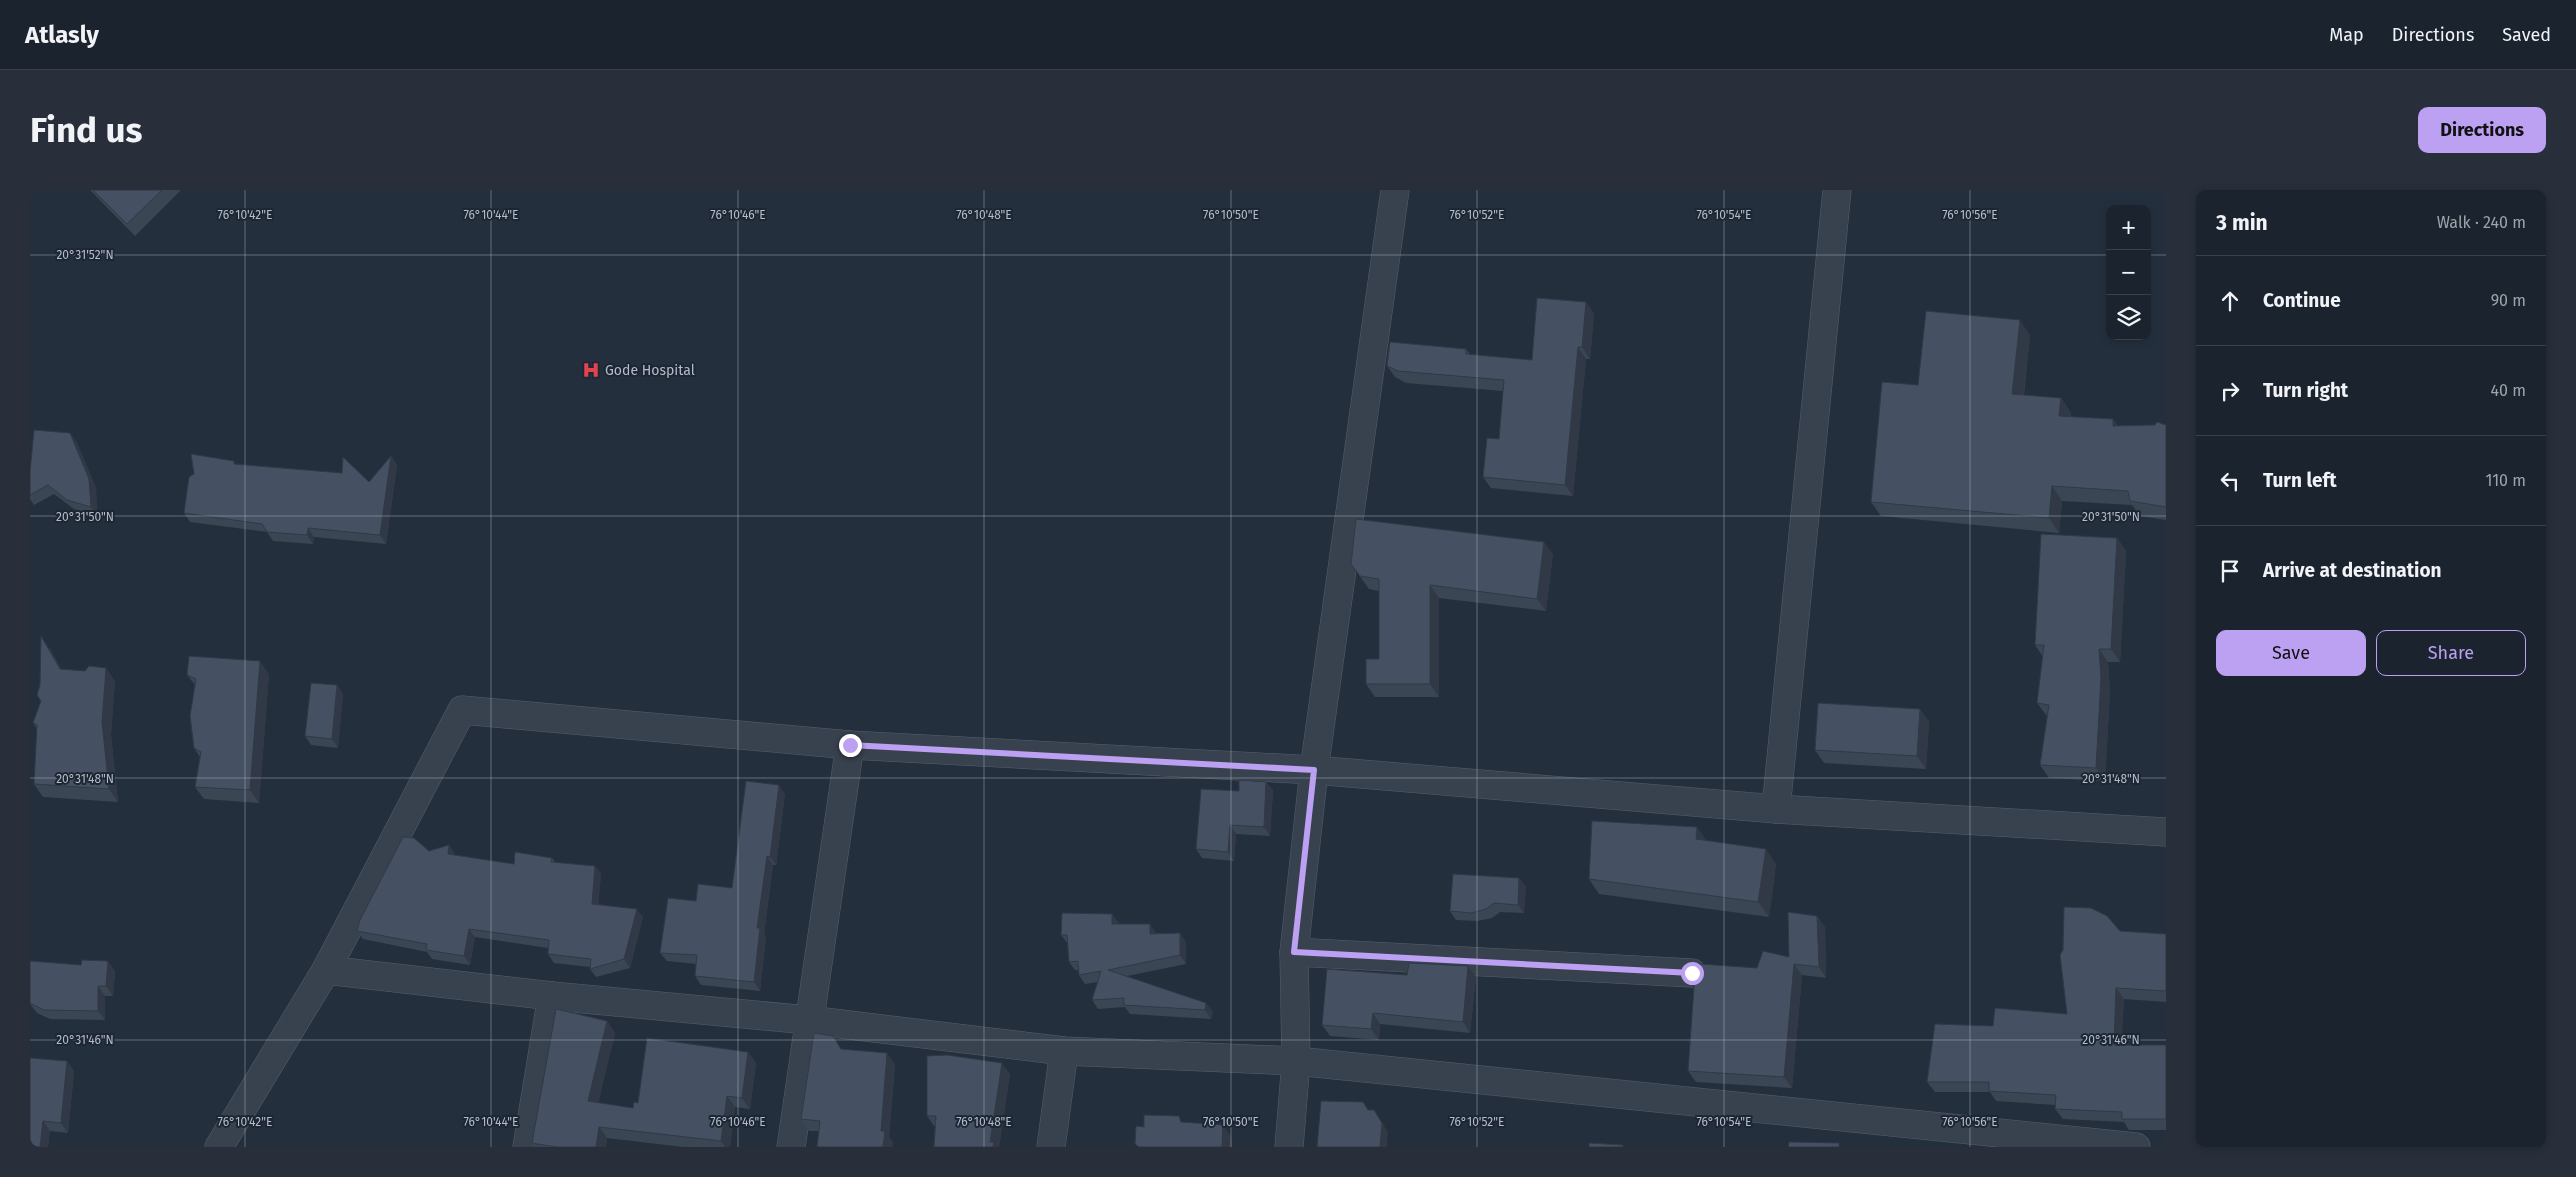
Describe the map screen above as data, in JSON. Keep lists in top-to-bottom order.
{
  "places": {
    "hospital": ["Gode Hospital"]
  },
  "page": {
    "header": "Atlasly",
    "nav": ["Map", "Directions", "Saved"],
    "buttons": [
      "Directions",
      ["Save", "Share"]
    ],
    "title": "Find us",
    "heading": ["3 min", "Walk · 240 m"],
    "map_buttons": ["+", "−"],
    "list": [
      ["Continue", "90 m"],
      ["Turn right", "40 m"],
      ["Turn left", "110 m"],
      "Arrive at destination"
    ]
  },
  "coordinates": [
    "76°10'42\"E",
    "76°10'44\"E",
    "76°10'46\"E",
    "76°10'48\"E",
    "76°10'50\"E",
    "76°10'52\"E",
    "76°10'54\"E",
    "76°10'56\"E",
    "20°31'52\"N",
    "20°31'50\"N",
    "20°31'48\"N",
    "20°31'46\"N"
  ]
}
